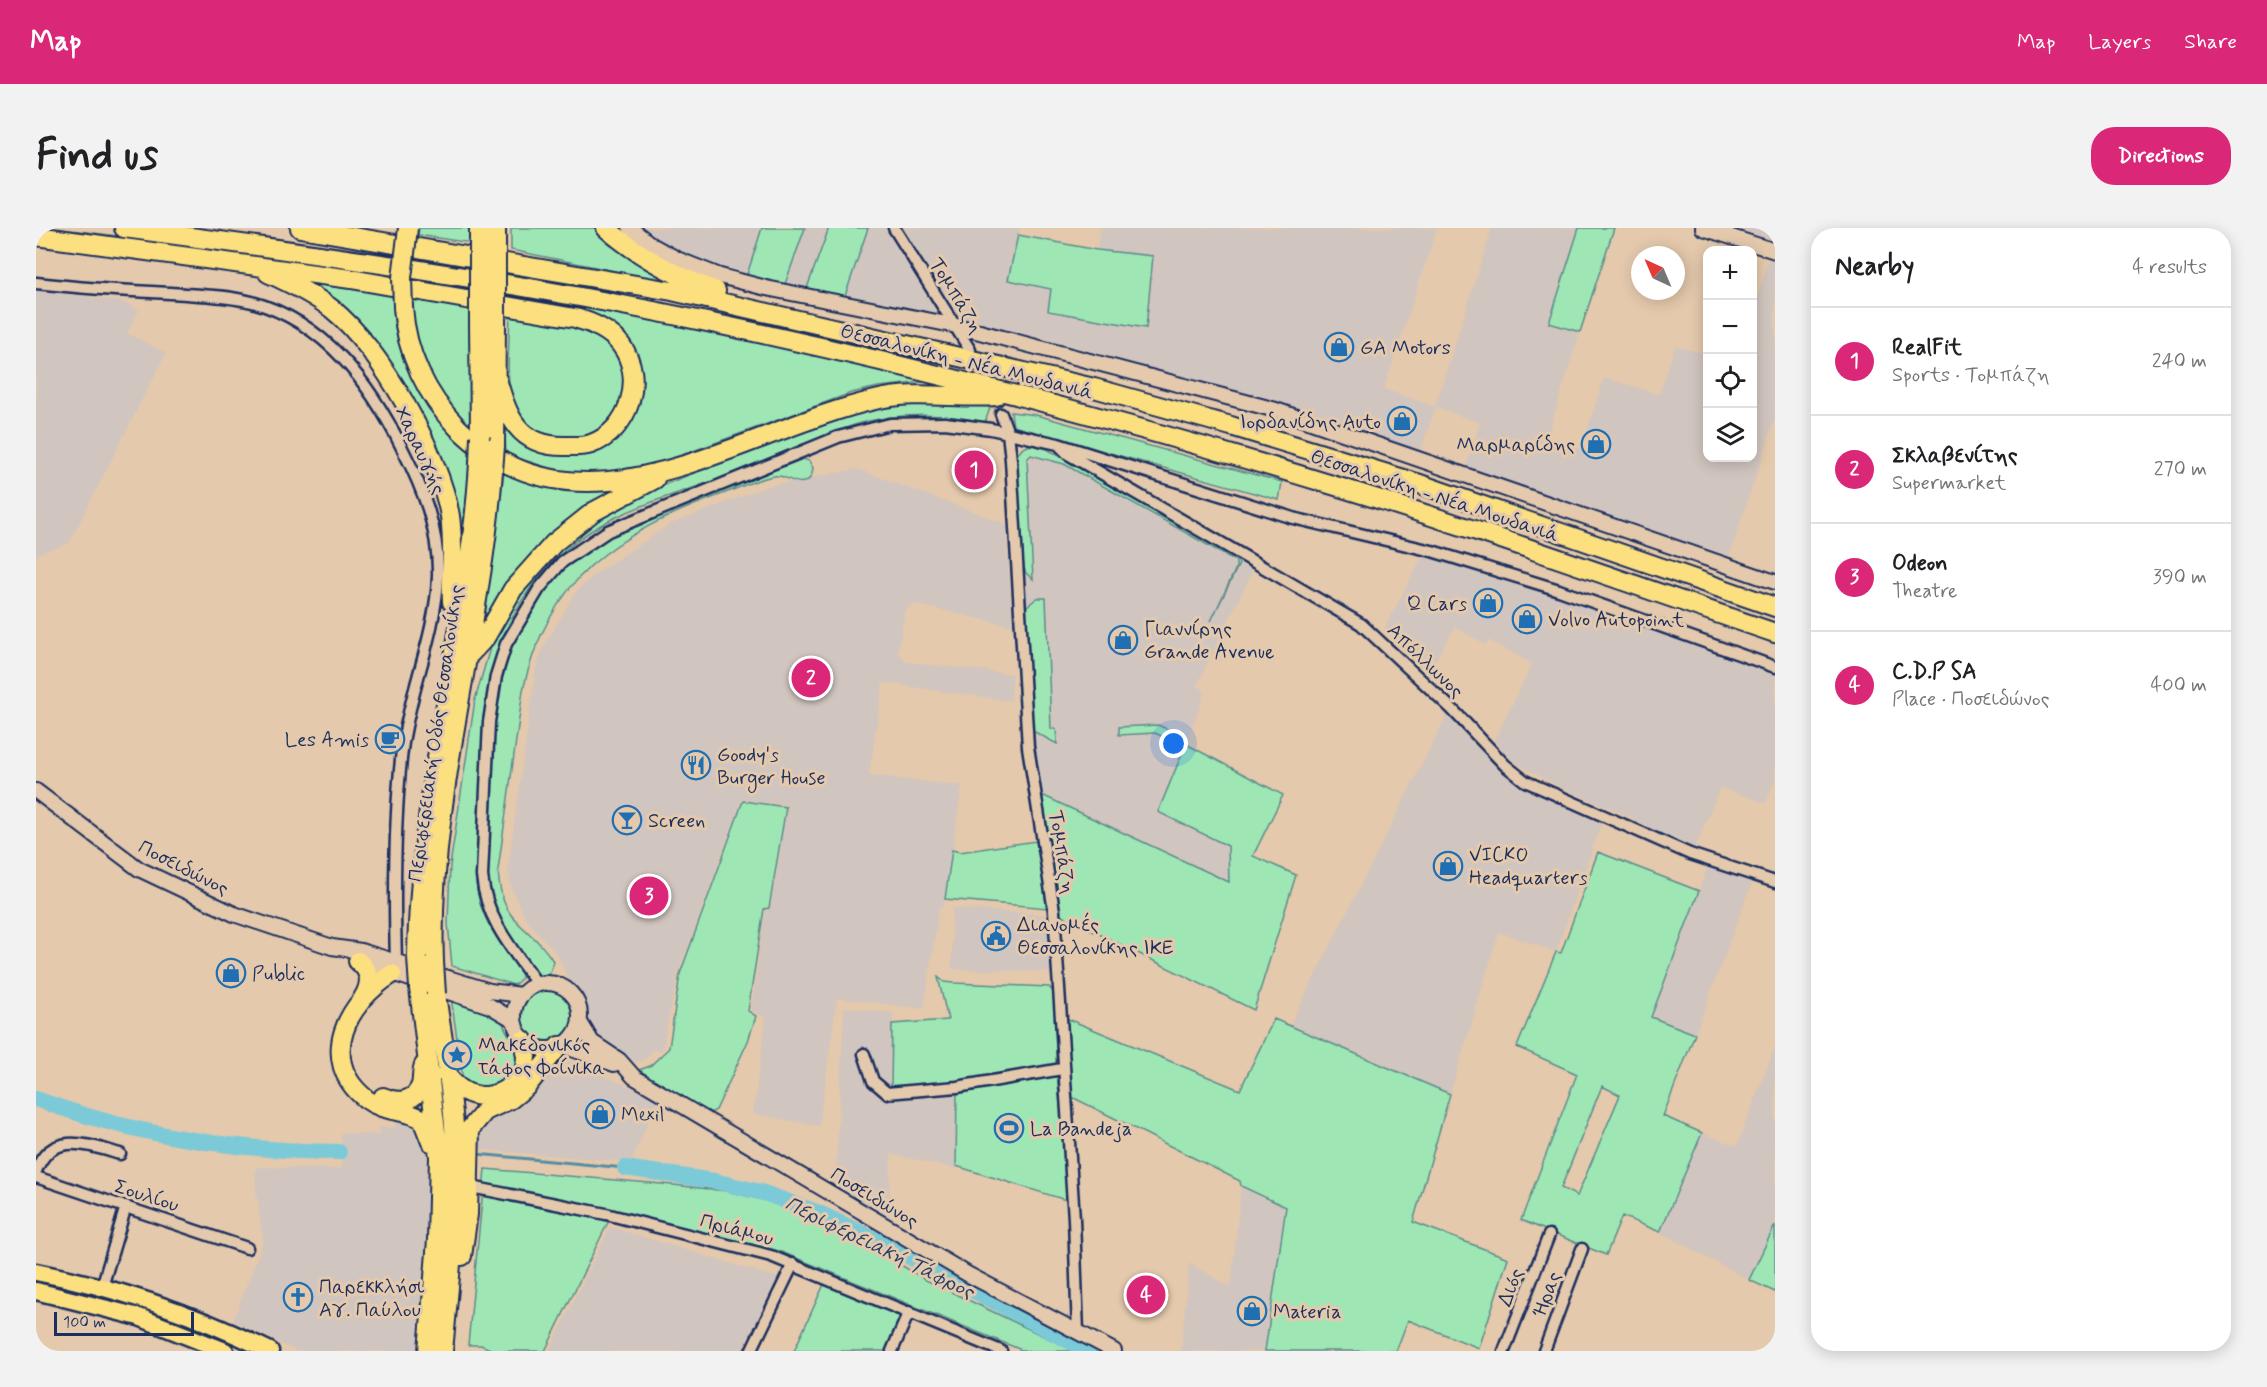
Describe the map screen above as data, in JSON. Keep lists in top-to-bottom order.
{
  "streets": {
    "highway": ["Θεσσαλονίκη - Νέα Μουδανιά", "Περιφερειακή Οδός Θεσσαλονίκης"],
    "street": [
      "Τομπάζη",
      "Χαραυγής",
      "Απόλλωνος",
      "Ποσειδώνος",
      "Σουλίου",
      "Πριάμου",
      "Διός",
      "Ήρας"
    ]
  },
  "crossings": [
    ["Τομπάζη", "Ποσειδώνος"],
    ["Χαραυγής", "Ποσειδώνος"]
  ],
  "water": ["Περιφερειακή Τάφρος"],
  "places": {
    "shop": [
      "GA Motors",
      "Ιορδανίδης Auto",
      "Μαρμαρίδης",
      "Q Cars",
      "Volvo Autopoint",
      "Γιαννίρης Grande Avenue",
      "VICKO Headquarters",
      "Public",
      "Mexil",
      "Materia"
    ],
    "cafe": ["Les Amis"],
    "restaurant": ["Goody's Burger House"],
    "bar": ["Screen"],
    "public building": ["Διανομές Θεσσαλονίκης ΙΚΕ"],
    "place": ["Μακεδονικός τάφος Φοίνικα"],
    "sports": ["La Bandeja"],
    "church": ["Παρεκκλήσι Αγ. Παύλου"]
  },
  "scale_bar": "100 m",
  "north": "top left",
  "page": {
    "header": "Map",
    "nav": ["Map", "Layers", "Share"],
    "buttons": "Directions",
    "title": "Find us",
    "heading": ["Nearby", "4 results"],
    "map_buttons": ["+", "−"],
    "list": [
      {
        "mark": "1",
        "name": "RealFit",
        "note": "Sports · Τομπάζη",
        "value": "240 m"
      },
      {
        "mark": "2",
        "name": "Σκλαβενίτης",
        "note": "Supermarket",
        "value": "270 m"
      },
      {
        "mark": "3",
        "name": "Odeon",
        "note": "Theatre",
        "value": "390 m"
      },
      {
        "mark": "4",
        "name": "C.D.P SA",
        "note": "Place · Ποσειδώνος",
        "value": "400 m"
      }
    ],
    "pins": [
      "1",
      "2",
      "3",
      "4"
    ],
    "scale": "100 m"
  }
}
